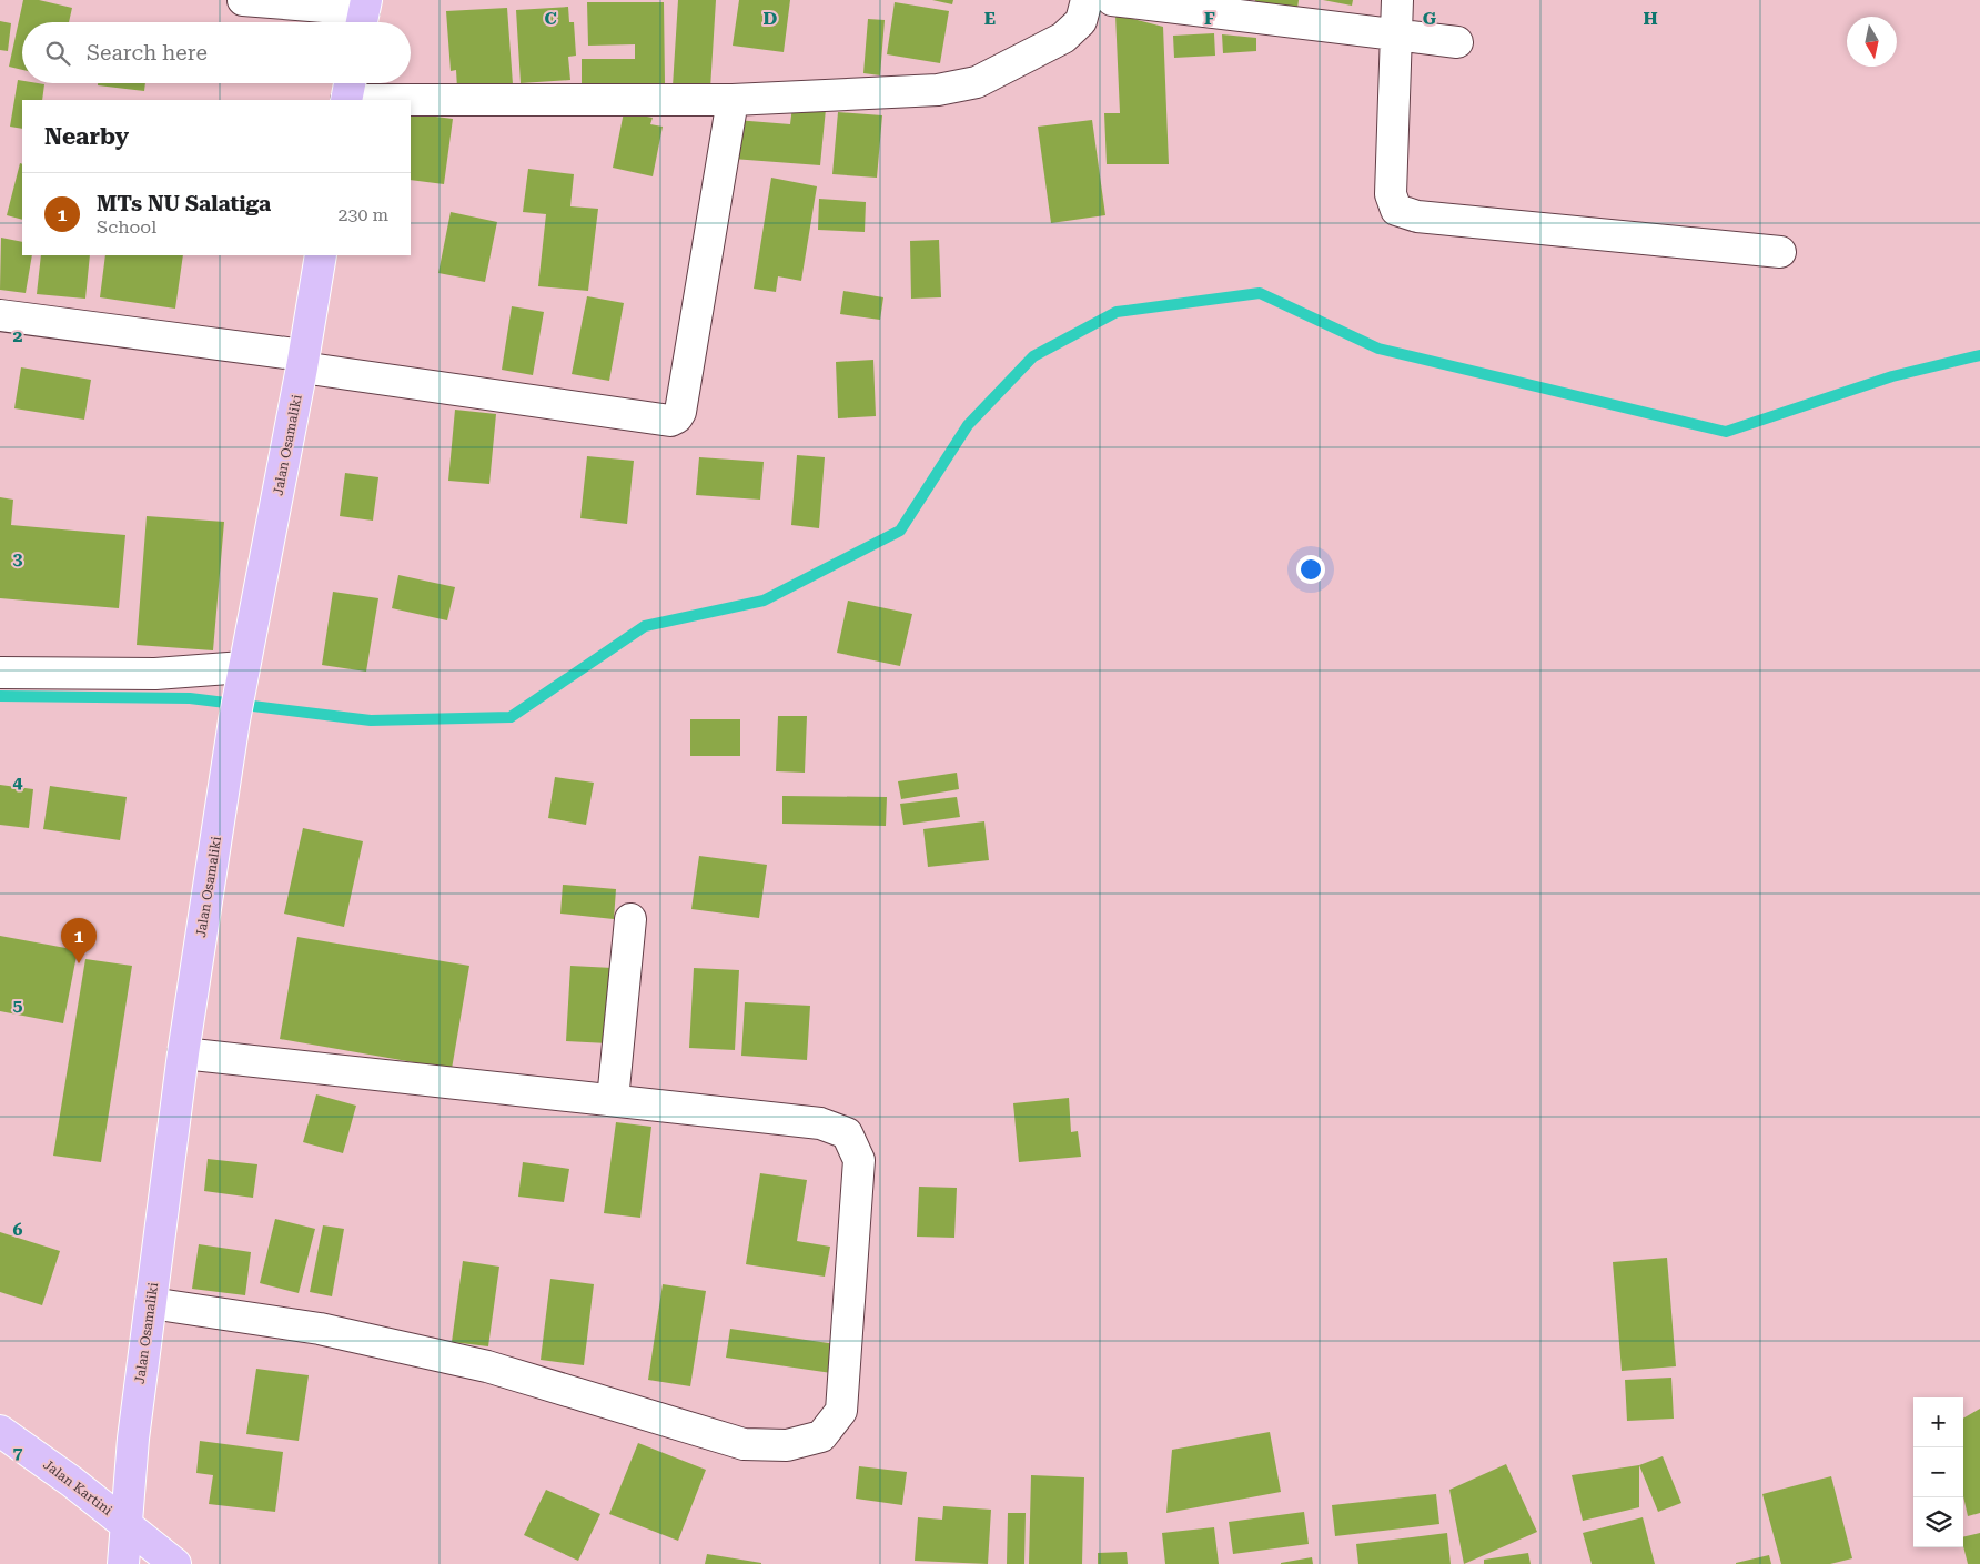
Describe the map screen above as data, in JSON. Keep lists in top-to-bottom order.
{
  "streets": {
    "main road": ["Jalan Osamaliki", "Jalan Kartini"]
  },
  "crossings": [
    ["Jalan Osamaliki", "Jalan Kartini"]
  ],
  "north": "bottom",
  "page": {
    "search": "Search here",
    "heading": "Nearby",
    "list": [
      {
        "mark": "1",
        "name": "MTs NU Salatiga",
        "note": "School",
        "value": "230 m"
      }
    ],
    "pins": "1",
    "map_buttons": ["+", "−"]
  },
  "grid": {
    "columns": [
      "C",
      "D",
      "E",
      "F",
      "G",
      "H"
    ],
    "rows": [
      "2",
      "3",
      "4",
      "5",
      "6",
      "7"
    ]
  }
}
